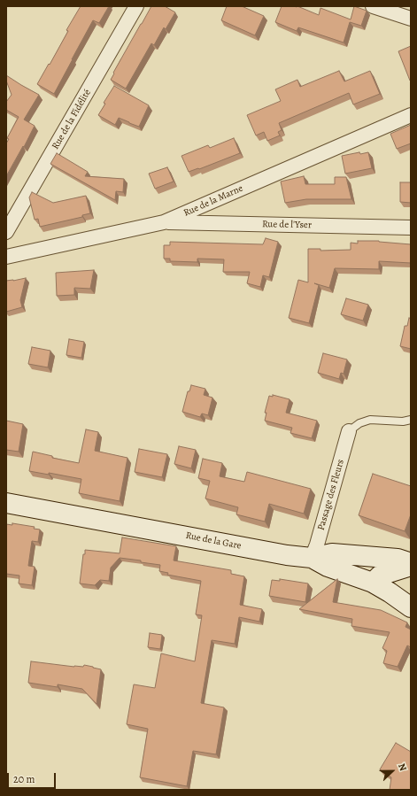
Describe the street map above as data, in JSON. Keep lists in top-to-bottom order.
{
  "streets": {
    "street": [
      "Rue de la Fidélité",
      "Rue de la Marne",
      "Rue de l'Yser",
      "Passage des Fleurs",
      "Rue de la Gare"
    ]
  },
  "crossings": [
    ["Rue de la Marne", "Rue de l'Yser"],
    ["Passage des Fleurs", "Rue de la Gare"]
  ],
  "scale_bar": "20 m",
  "north": "right"
}
